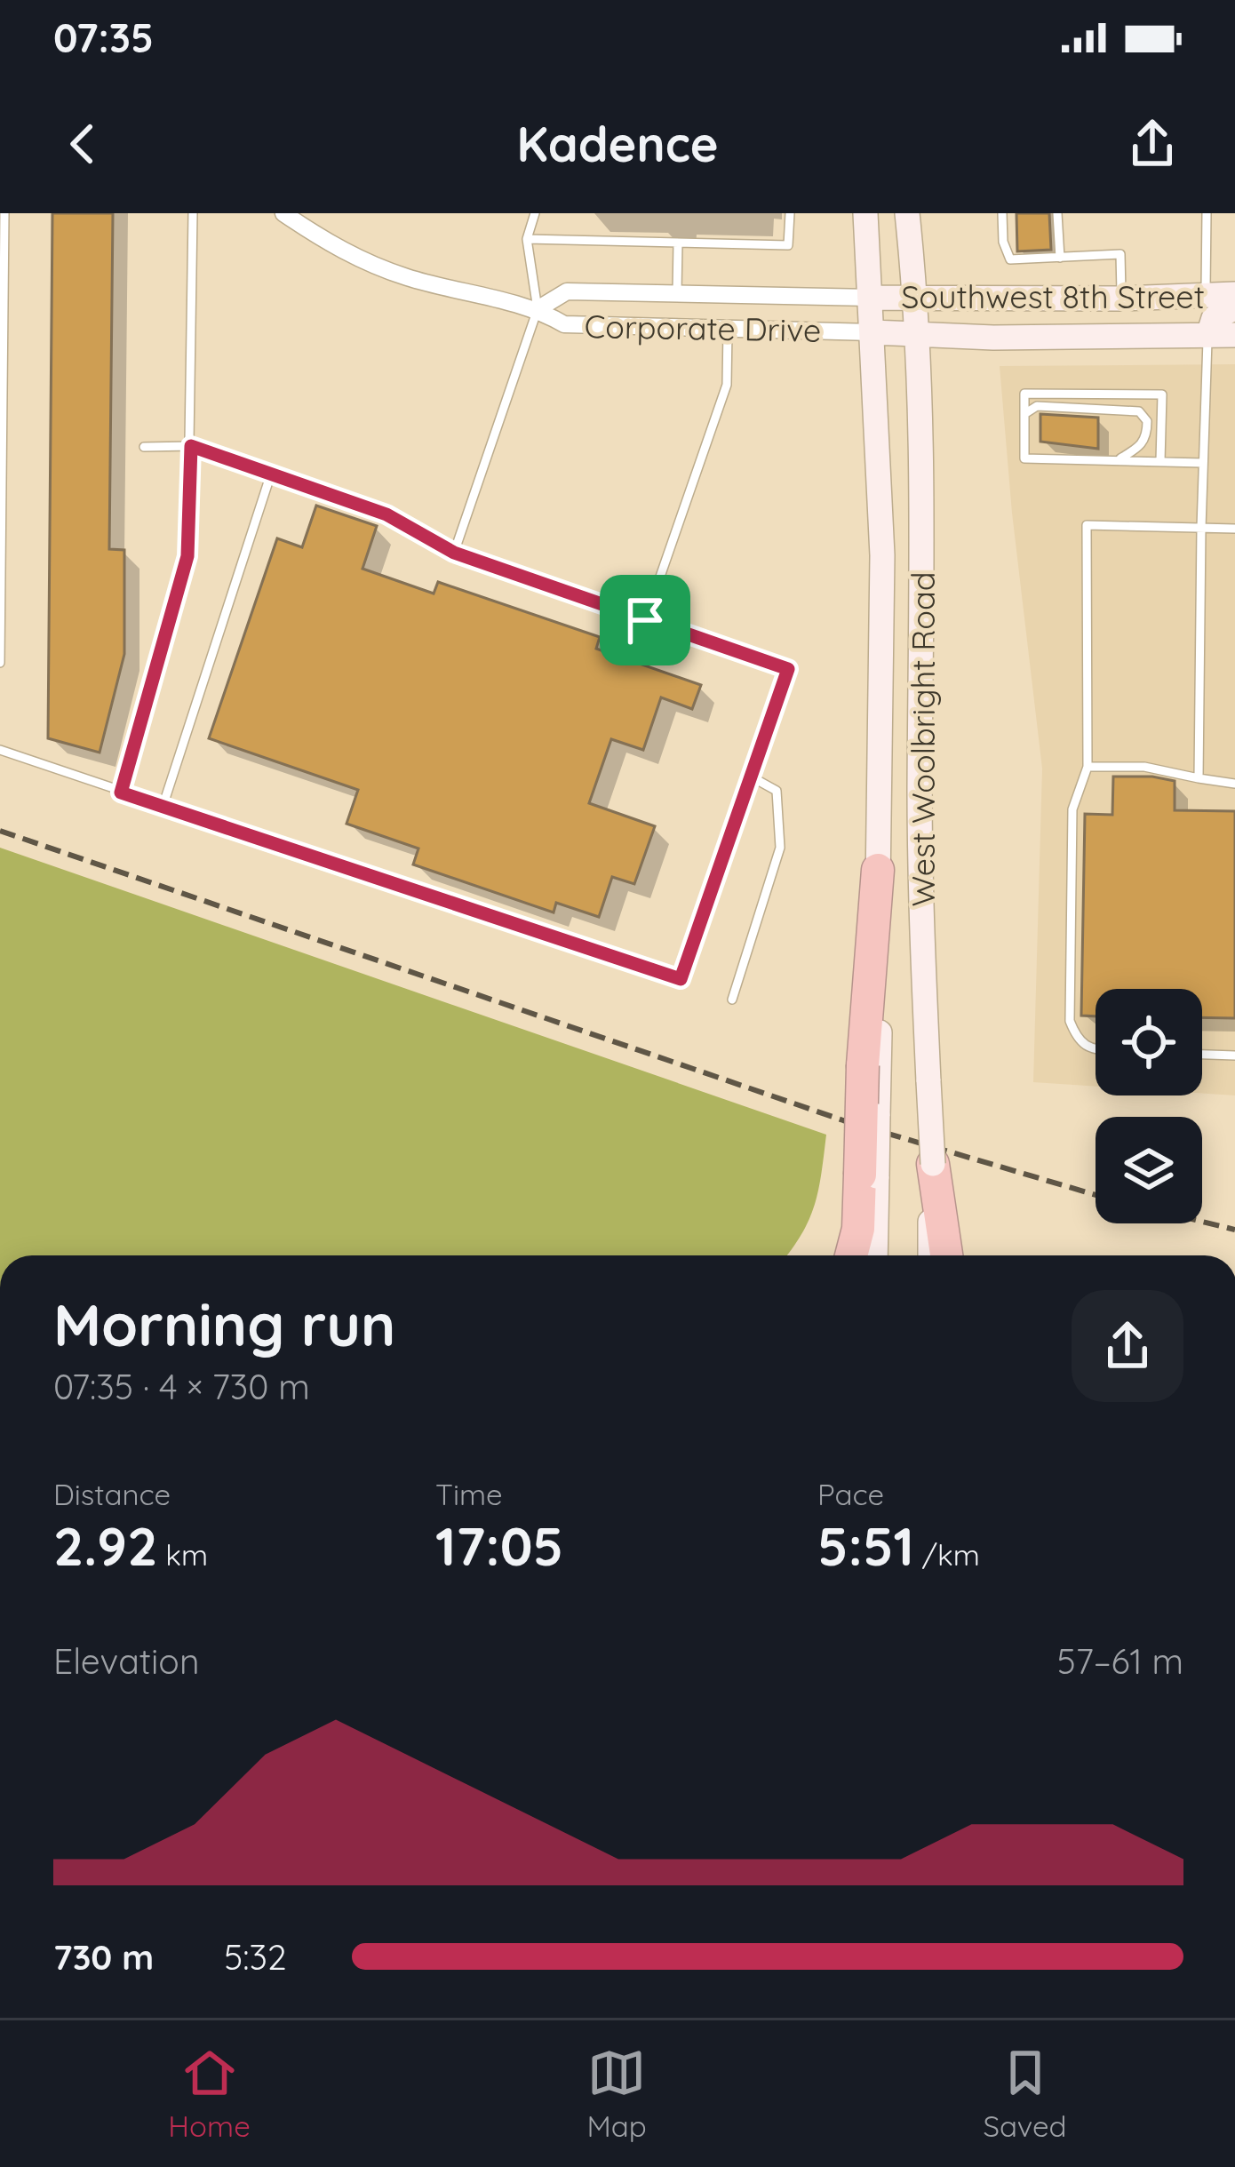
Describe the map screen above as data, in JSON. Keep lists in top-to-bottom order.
{
  "streets": {
    "main road": ["Southwest 8th Street", "West Woolbright Road"],
    "street": ["Corporate Drive"]
  },
  "crossings": [
    ["Southwest 8th Street", "Corporate Drive"],
    ["Southwest 8th Street", "West Woolbright Road"],
    ["Corporate Drive", "West Woolbright Road"]
  ],
  "page": {
    "status": "07:35",
    "header": "Kadence",
    "heading": ["Morning run", "07:35 · 4 × 730 m"],
    "stats": [
      ["Distance", "2.92 km"],
      ["Time", "17:05"],
      ["Pace", "5:51 /km"]
    ],
    "chart": ["Elevation", "57–61 m"],
    "list": [
      {
        "name": "730 m",
        "note": "5:32"
      }
    ],
    "tabs": ["Home", "Map", "Saved"]
  }
}
